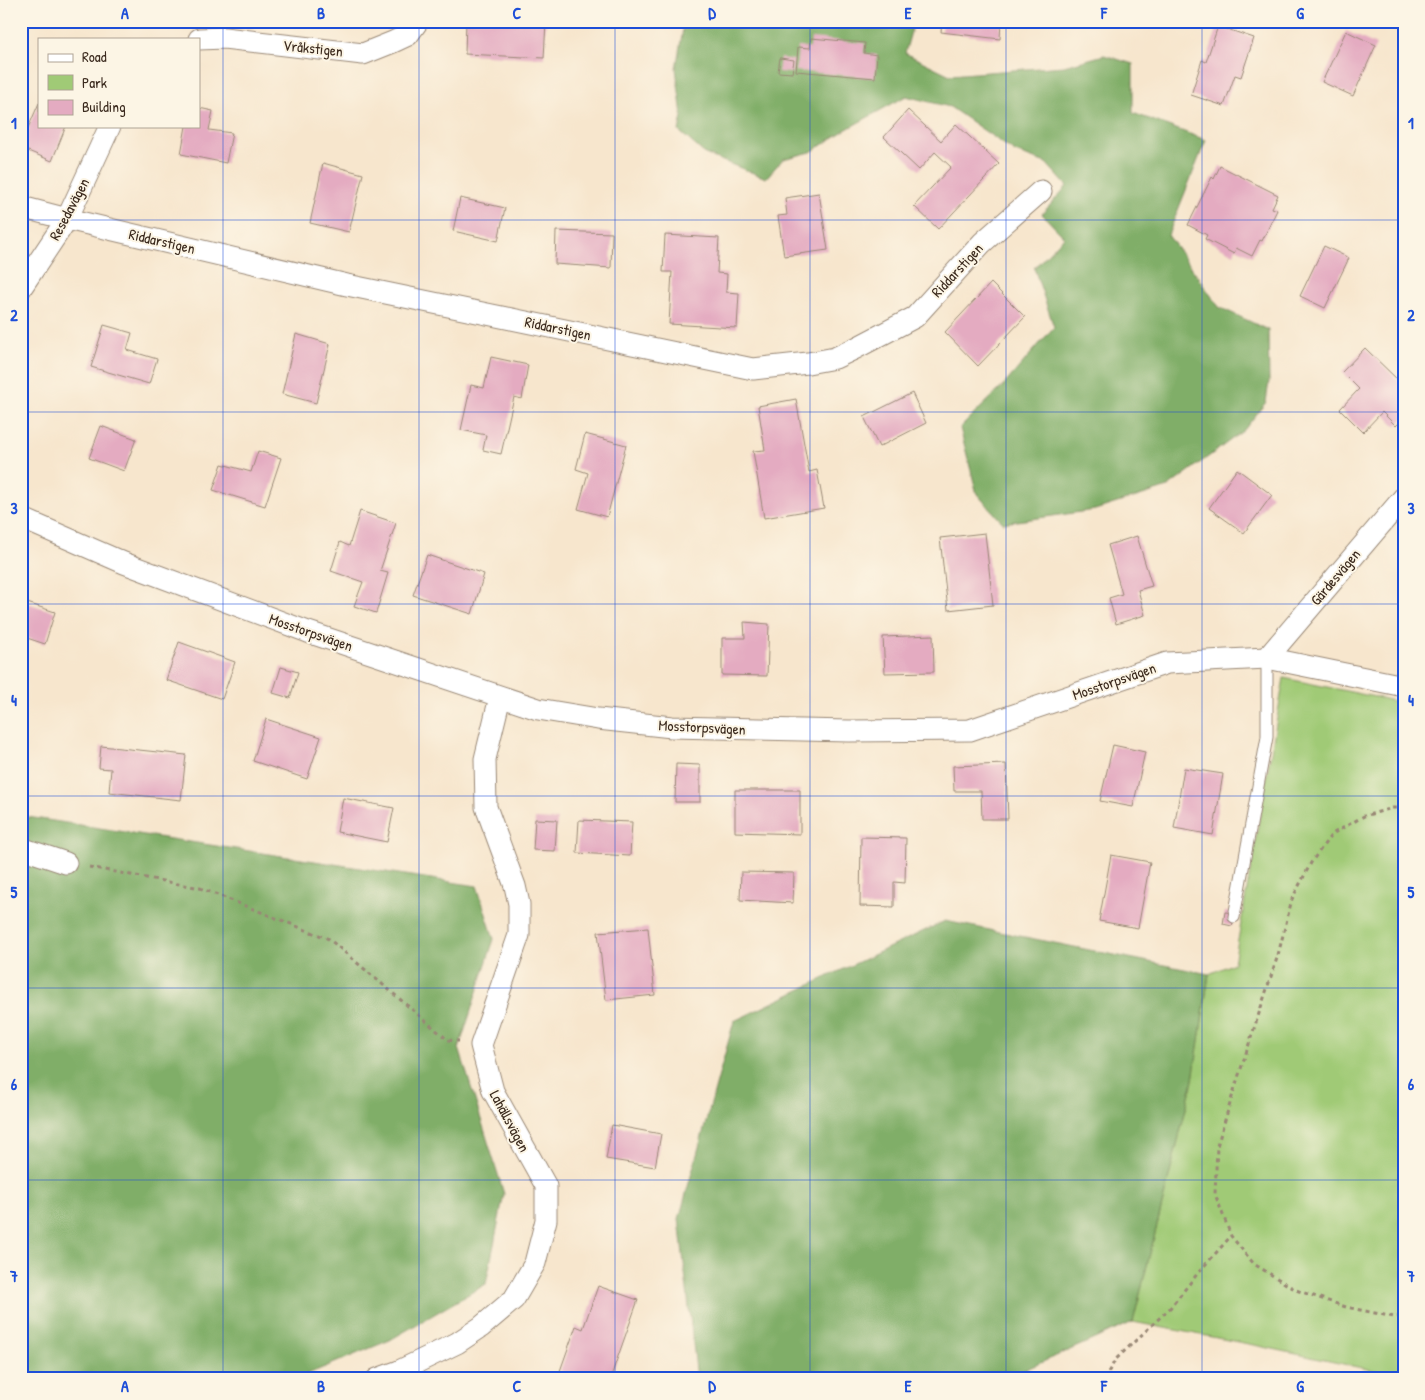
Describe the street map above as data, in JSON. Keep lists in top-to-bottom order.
{
  "streets": {
    "street": [
      "Vråkstigen",
      "Resedavägen",
      "Riddarstigen",
      "Gärdesvägen",
      "Mosstorpsvägen",
      "Lahällsvägen"
    ]
  },
  "crossings": [
    ["Resedavägen", "Riddarstigen"],
    ["Gärdesvägen", "Mosstorpsvägen"]
  ],
  "legend": ["Road", "Park", "Building"],
  "grid": {
    "columns": [
      "A",
      "B",
      "C",
      "D",
      "E",
      "F",
      "G"
    ],
    "rows": [
      "1",
      "2",
      "3",
      "4",
      "5",
      "6",
      "7"
    ]
  }
}
